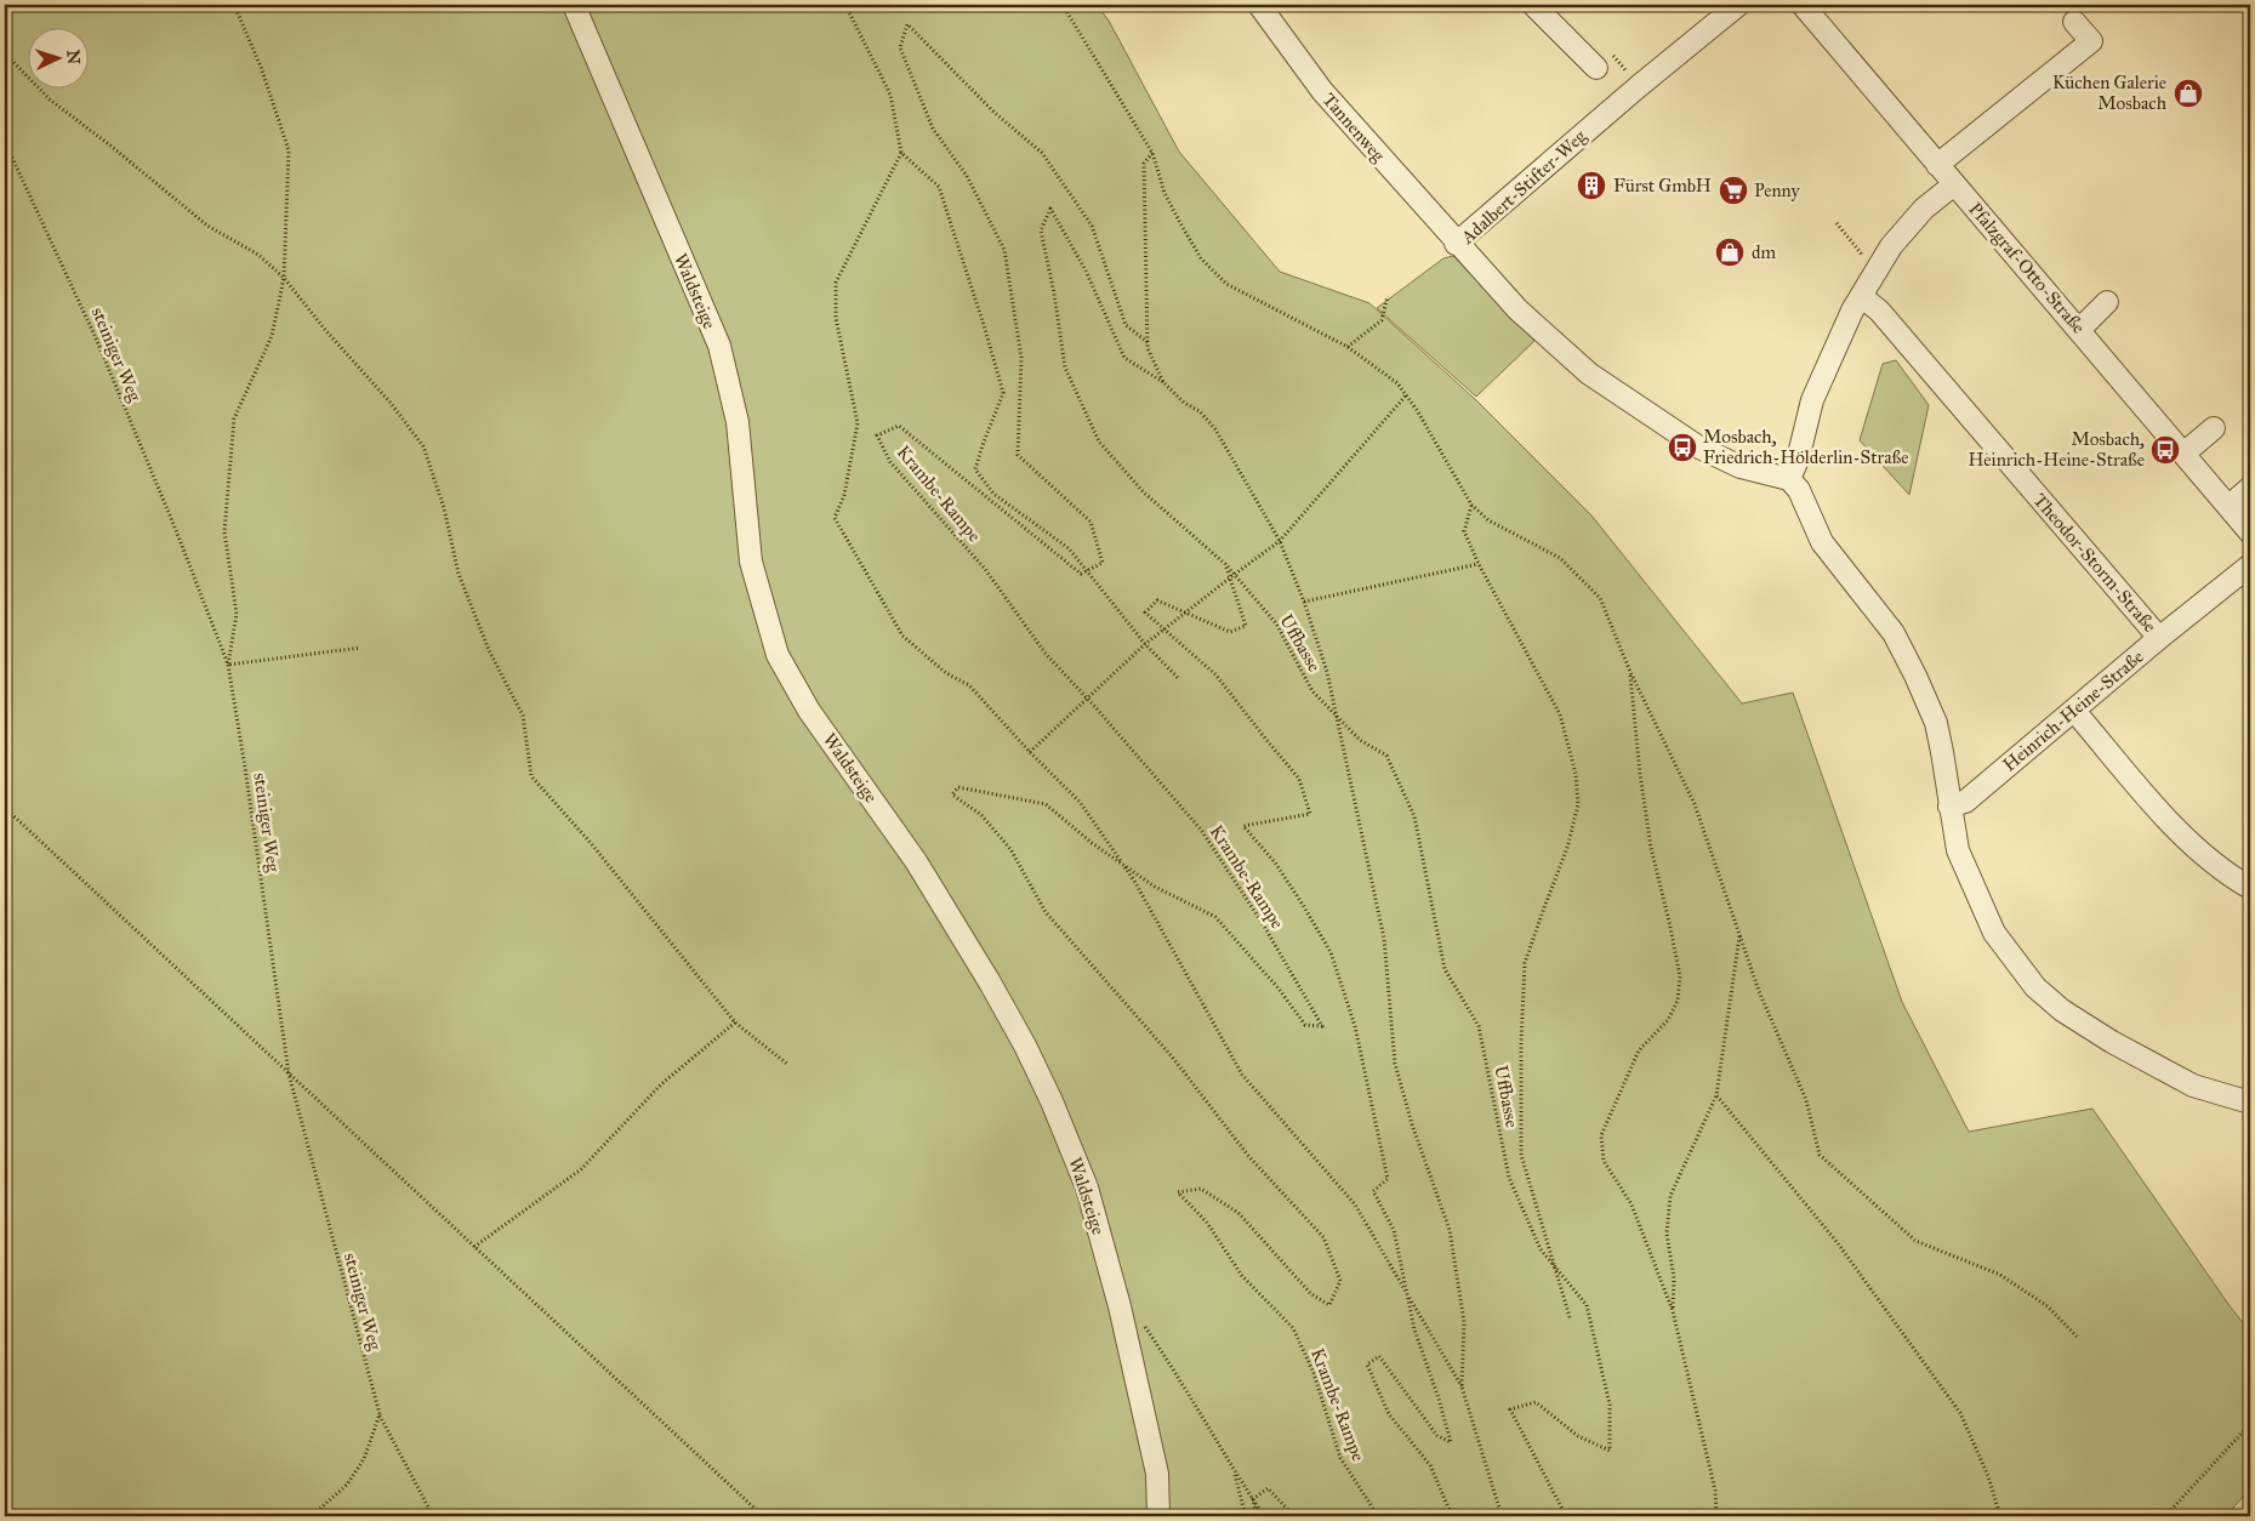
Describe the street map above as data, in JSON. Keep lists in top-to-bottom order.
{
  "streets": {
    "street": [
      "Tannenweg",
      "Adalbert-Stifter-Weg",
      "Pfalzgraf-Otto-Straße",
      "Waldsteige",
      "Theodor-Storm-Straße",
      "Heinrich-Heine-Straße"
    ],
    "path": ["steiniger Weg", "Krambe-Rampe", "Uffbasse"]
  },
  "crossings": [
    ["Tannenweg", "Adalbert-Stifter-Weg"],
    ["Theodor-Storm-Straße", "Heinrich-Heine-Straße"]
  ],
  "places": {
    "shop": ["Küchen Galerie Mosbach", "dm"],
    "building": ["Fürst GmbH"],
    "supermarket": ["Penny"],
    "bus stop": ["Mosbach, Friedrich-Hölderlin-Straße", "Mosbach, Heinrich-Heine-Straße"]
  },
  "north": "right"
}
